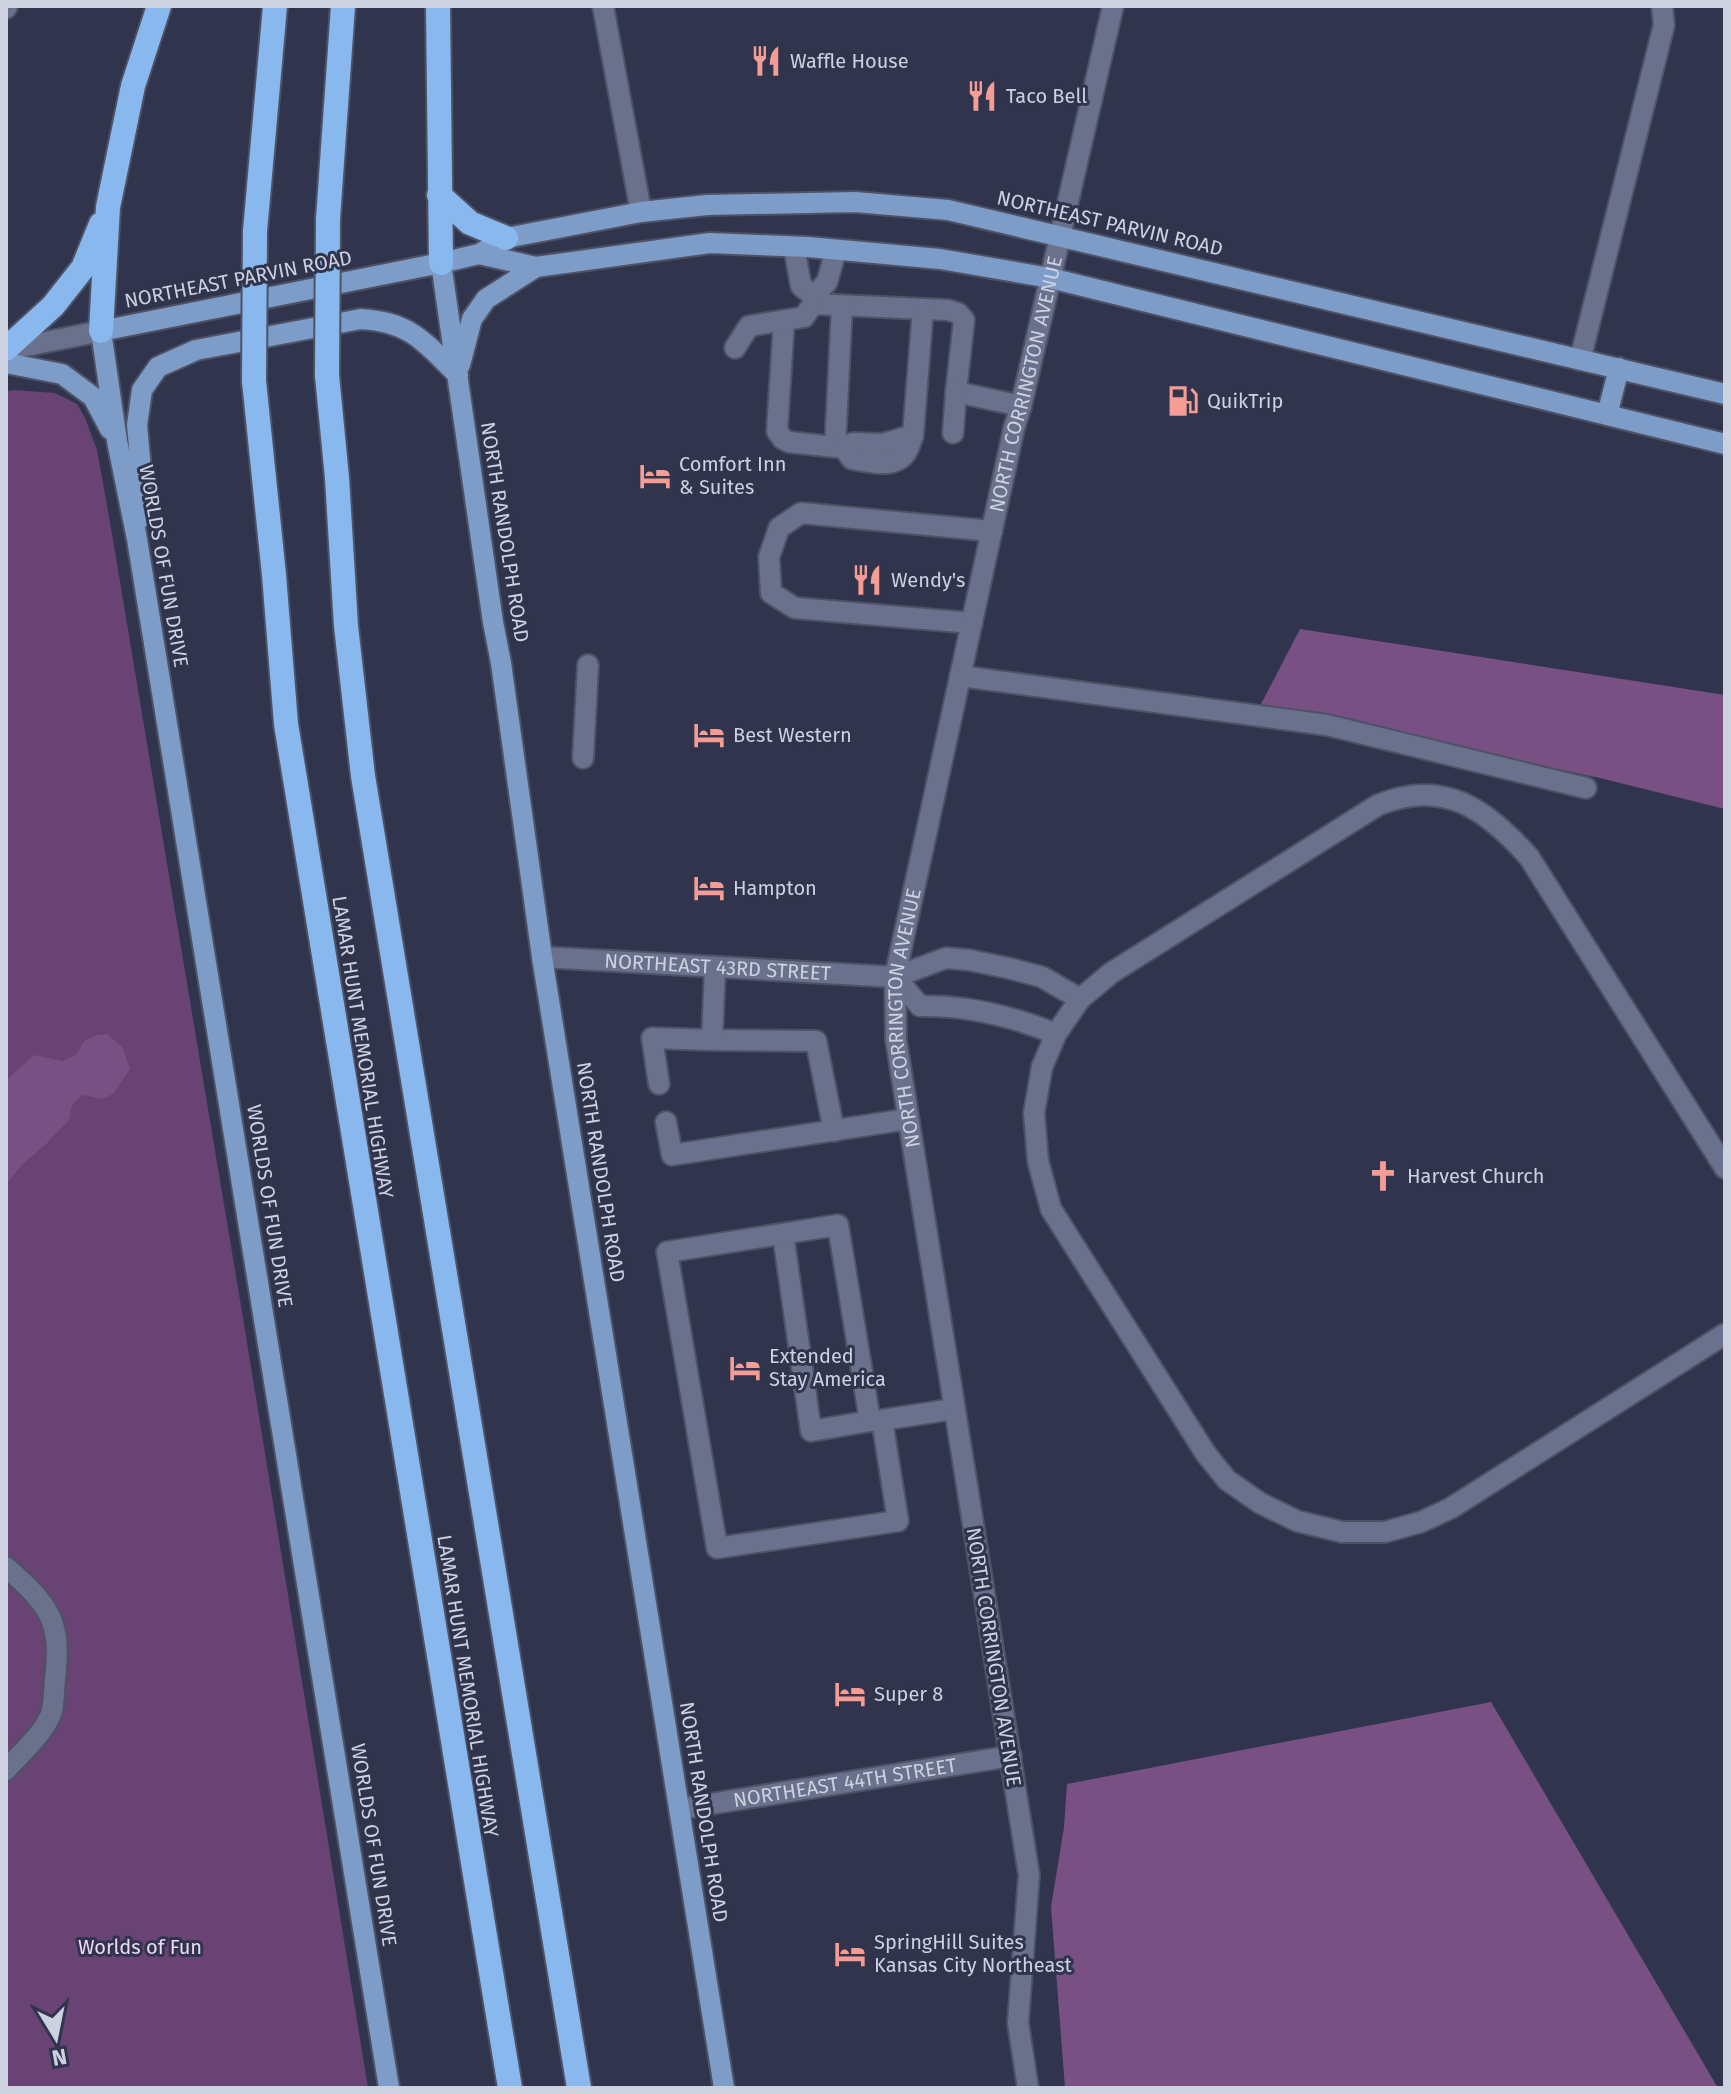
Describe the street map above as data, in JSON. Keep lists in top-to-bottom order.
{
  "streets": {
    "highway": ["LAMAR HUNT MEMORIAL HIGHWAY"],
    "main road": ["NORTHEAST PARVIN ROAD", "NORTH RANDOLPH ROAD", "WORLDS OF FUN DRIVE"],
    "street": ["NORTH CORRINGTON AVENUE", "NORTHEAST 43RD STREET", "NORTHEAST 44TH STREET"]
  },
  "crossings": [
    ["NORTHEAST PARVIN ROAD", "NORTH CORRINGTON AVENUE"],
    ["NORTHEAST PARVIN ROAD", "NORTH RANDOLPH ROAD"],
    ["NORTHEAST PARVIN ROAD", "WORLDS OF FUN DRIVE"],
    ["NORTH CORRINGTON AVENUE", "NORTHEAST 43RD STREET"],
    ["NORTH CORRINGTON AVENUE", "NORTHEAST 44TH STREET"],
    ["NORTH RANDOLPH ROAD", "NORTHEAST 43RD STREET"],
    ["NORTH RANDOLPH ROAD", "NORTHEAST 44TH STREET"]
  ],
  "parks": ["Worlds of Fun"],
  "places": {
    "restaurant": ["Waffle House", "Taco Bell", "Wendy's"],
    "fuel station": ["QuikTrip"],
    "hotel": [
      "Comfort Inn & Suites",
      "Best Western",
      "Hampton",
      "Extended Stay America",
      "Super 8",
      "SpringHill Suites Kansas City Northeast"
    ],
    "church": ["Harvest Church"]
  },
  "north": "bottom"
}
